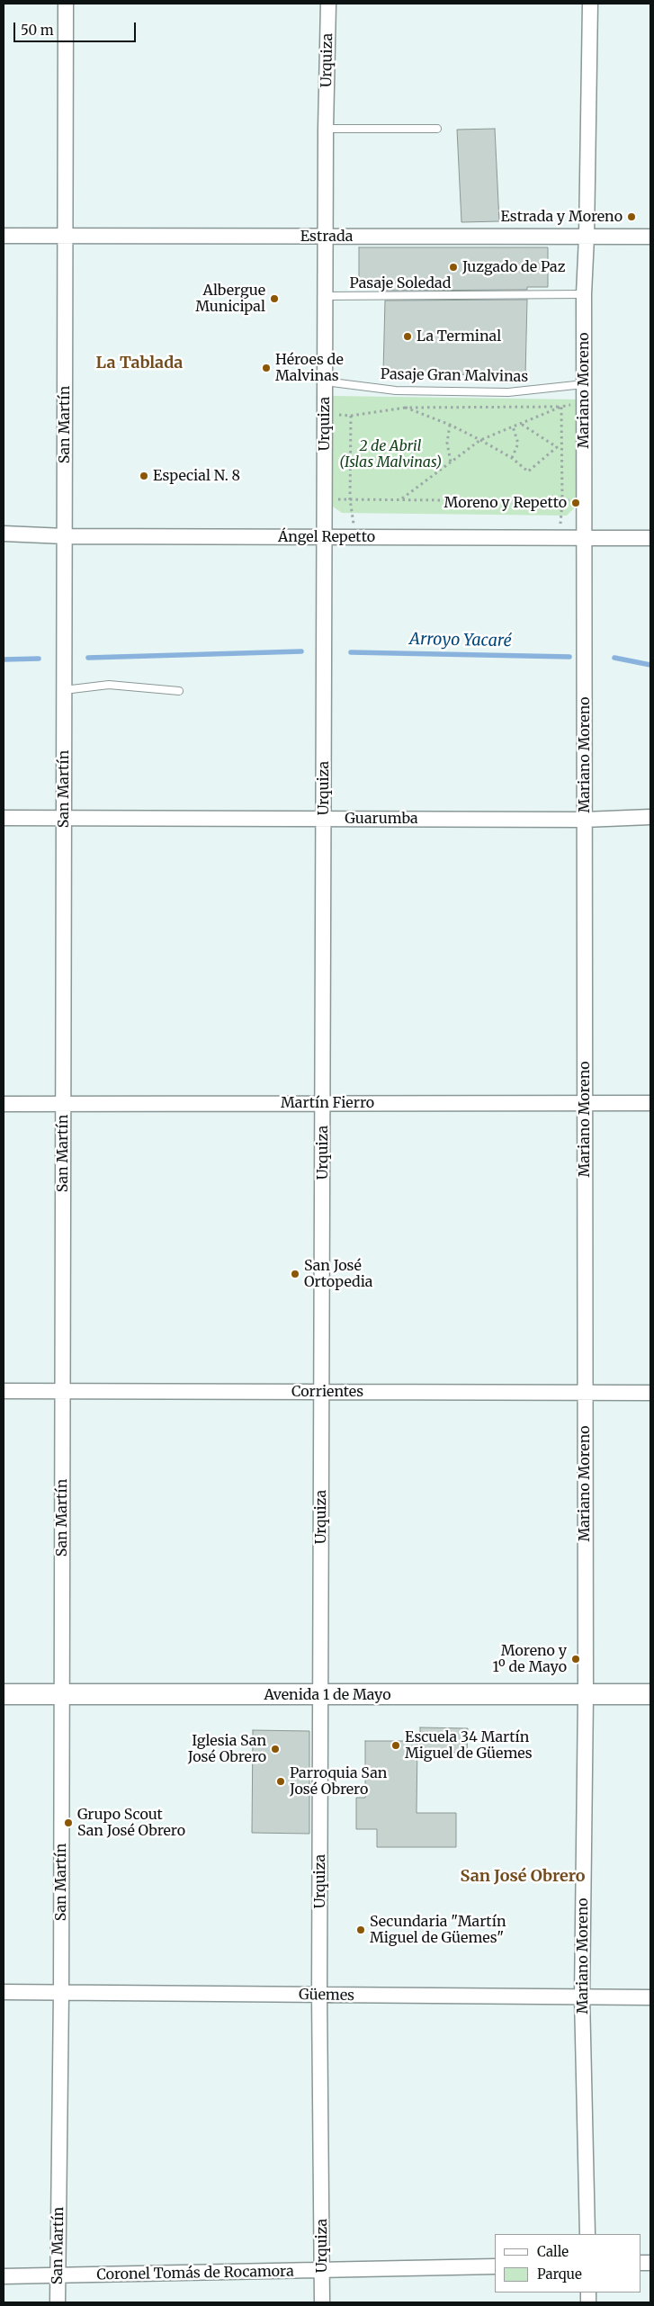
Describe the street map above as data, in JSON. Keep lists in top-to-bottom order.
{
  "streets": {
    "main road": ["Avenida 1 de Mayo"],
    "street": [
      "Urquiza",
      "Estrada",
      "Mariano Moreno",
      "San Martín",
      "Ángel Repetto",
      "Guarumba",
      "Martín Fierro",
      "Corrientes",
      "Güemes",
      "Coronel Tomás de Rocamora"
    ],
    "lane": ["Pasaje Soledad", "Pasaje Gran Malvinas"]
  },
  "crossings": [
    ["Urquiza", "Estrada"],
    ["Urquiza", "Pasaje Soledad"],
    ["Urquiza", "Pasaje Gran Malvinas"],
    ["Urquiza", "Ángel Repetto"],
    ["Urquiza", "Guarumba"],
    ["Urquiza", "Martín Fierro"],
    ["Urquiza", "Corrientes"],
    ["Urquiza", "Avenida 1 de Mayo"],
    ["Urquiza", "Güemes"],
    ["Urquiza", "Coronel Tomás de Rocamora"],
    ["Estrada", "Mariano Moreno"],
    ["Estrada", "San Martín"],
    ["Pasaje Soledad", "Mariano Moreno"],
    ["Pasaje Gran Malvinas", "Mariano Moreno"],
    ["Mariano Moreno", "Ángel Repetto"],
    ["Mariano Moreno", "Guarumba"],
    ["Mariano Moreno", "Martín Fierro"],
    ["Mariano Moreno", "Corrientes"],
    ["Mariano Moreno", "Avenida 1 de Mayo"],
    ["Mariano Moreno", "Güemes"],
    ["San Martín", "Ángel Repetto"],
    ["San Martín", "Guarumba"],
    ["San Martín", "Martín Fierro"],
    ["San Martín", "Corrientes"],
    ["San Martín", "Avenida 1 de Mayo"],
    ["San Martín", "Güemes"],
    ["San Martín", "Coronel Tomás de Rocamora"]
  ],
  "districts": ["La Tablada", "San José Obrero"],
  "water": ["Arroyo Yacaré"],
  "parks": ["2 de Abril (Islas Malvinas)"],
  "places": [
    "Estrada y Moreno",
    "Juzgado de Paz",
    "Albergue Municipal",
    "La Terminal",
    "Héroes de Malvinas",
    "Especial N. 8",
    "Moreno y Repetto",
    "San José Ortopedia",
    "Moreno y 1º de Mayo",
    "Escuela 34 Martín Miguel de Güemes",
    "Iglesia San José Obrero",
    "Parroquia San José Obrero",
    "Grupo Scout San José Obrero",
    "Secundaria \"Martín Miguel de Güemes\""
  ],
  "legend": ["Calle", "Parque"],
  "scale_bar": "50 m"
}
